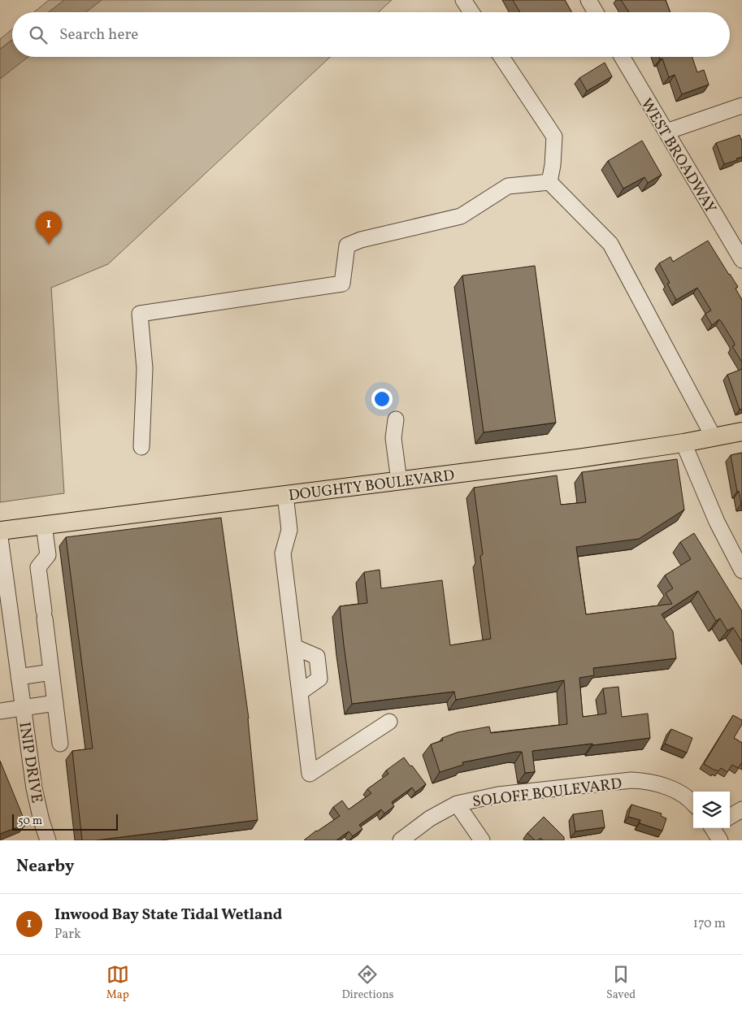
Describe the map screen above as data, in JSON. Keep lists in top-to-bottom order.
{
  "streets": {
    "main road": ["DOUGHTY BOULEVARD"],
    "street": ["WEST BROADWAY", "INIP DRIVE", "SOLOFF BOULEVARD"]
  },
  "scale_bar": "50 m",
  "page": {
    "search": "Search here",
    "pins": "1",
    "scale": "50 m",
    "heading": "Nearby",
    "list": [
      {
        "mark": "1",
        "name": "Inwood Bay State Tidal Wetland",
        "note": "Park",
        "value": "170 m"
      }
    ],
    "nav": ["Map", "Directions", "Saved"]
  }
}
